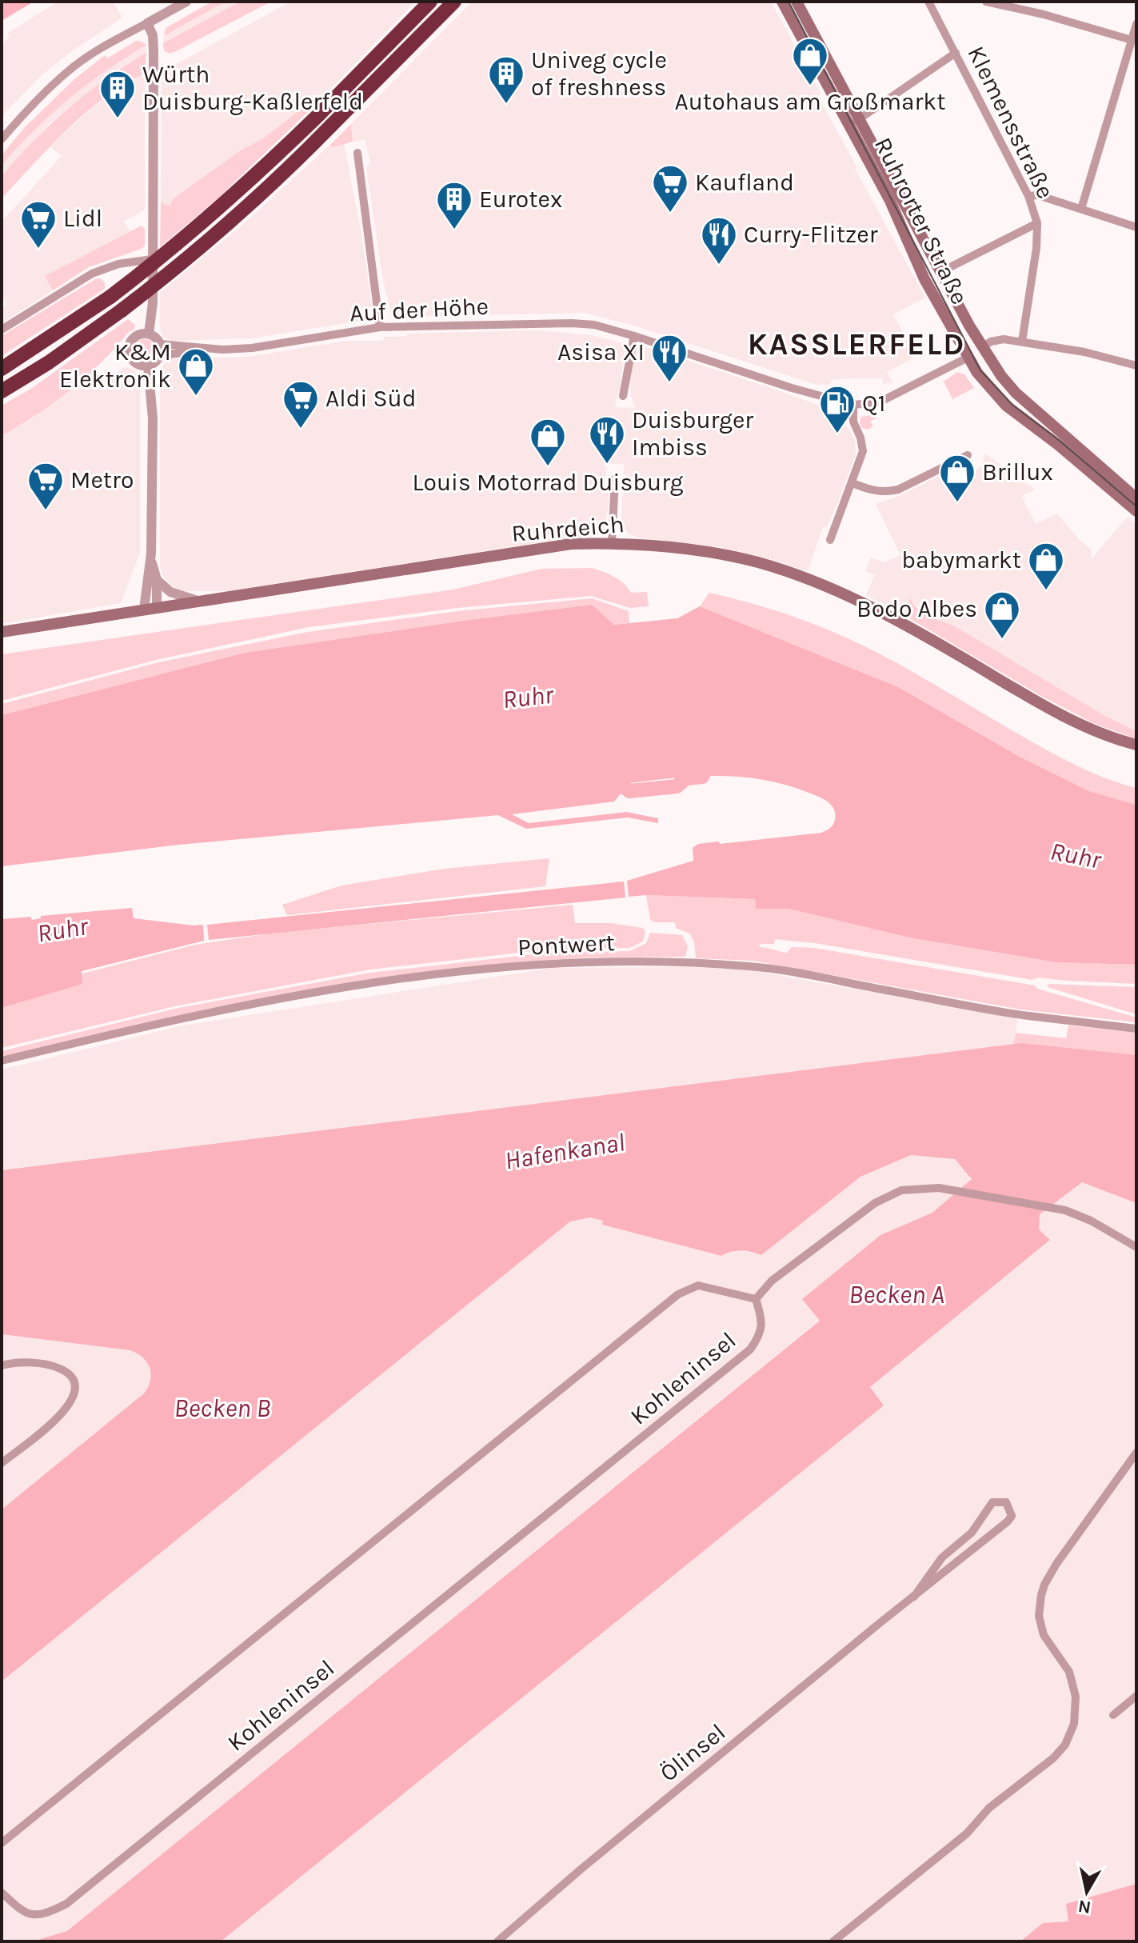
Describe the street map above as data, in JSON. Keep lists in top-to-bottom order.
{
  "streets": {
    "main road": ["Ruhrorter Straße", "Ruhrdeich"],
    "street": [
      "Klemensstraße",
      "Auf der Höhe",
      "Pontwert",
      "Kohleninsel",
      "Ölinsel"
    ]
  },
  "crossings": [
    ["Ruhrorter Straße", "Auf der Höhe"]
  ],
  "districts": ["KASSLERFELD"],
  "water": [
    "Ruhr",
    "Hafenkanal",
    "Becken A",
    "Becken B"
  ],
  "places": {
    "shop": [
      "Autohaus am Großmarkt",
      "K&M Elektronik",
      "Louis Motorrad Duisburg",
      "Brillux",
      "babymarkt",
      "Bodo Albes"
    ],
    "building": ["Univeg cycle of freshness", "Würth Duisburg-Kaßlerfeld", "Eurotex"],
    "supermarket": [
      "Kaufland",
      "Lidl",
      "Aldi Süd",
      "Metro"
    ],
    "restaurant": ["Curry-Flitzer", "Asisa XI", "Duisburger Imbiss"],
    "fuel station": ["Q1"]
  },
  "north": "bottom"
}
